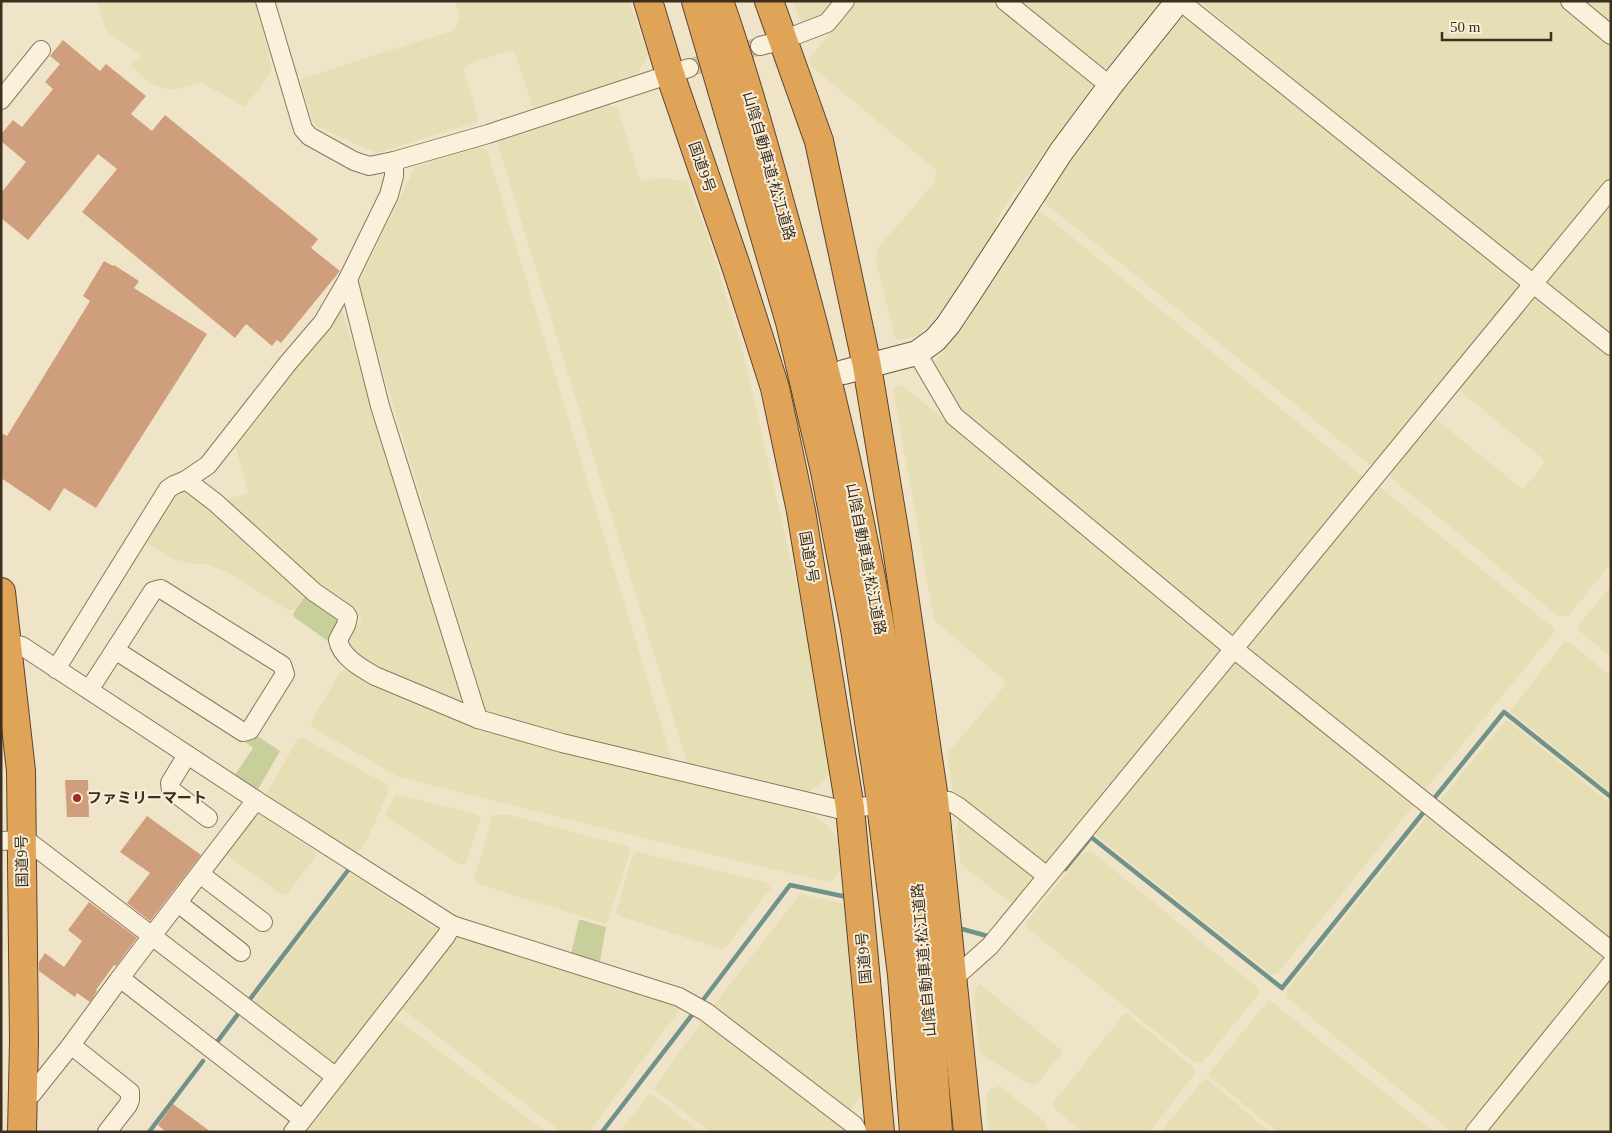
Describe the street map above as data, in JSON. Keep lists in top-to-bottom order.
{
  "streets": {
    "highway": ["山陰自動車道;松江道路", "国道9号"]
  },
  "places": ["ファミリーマート"],
  "scale_bar": "50 m"
}
